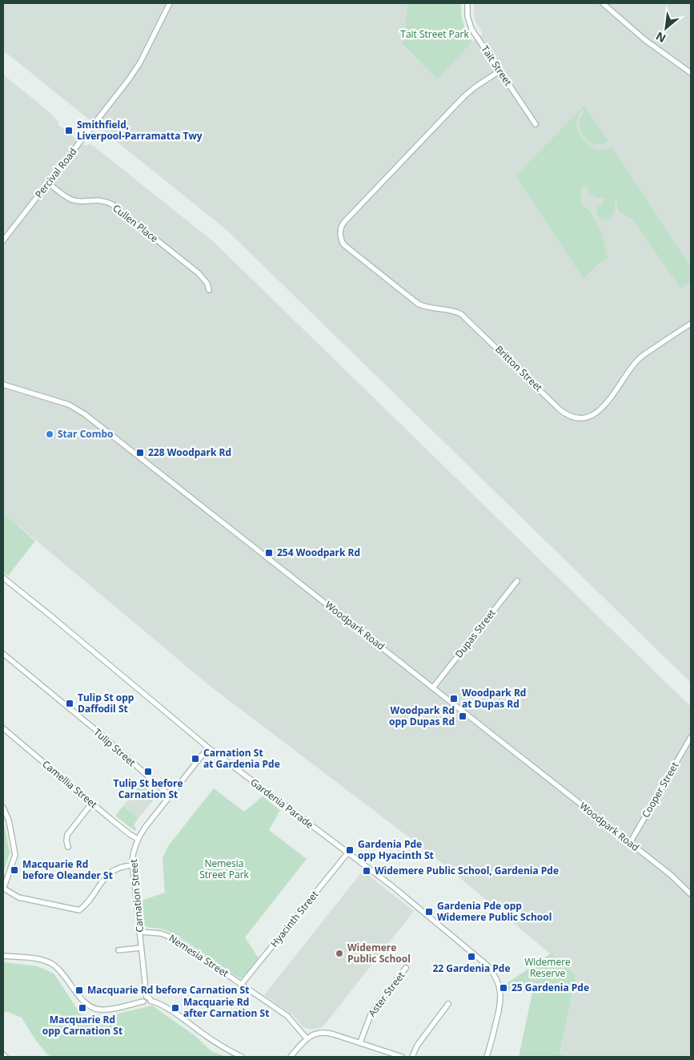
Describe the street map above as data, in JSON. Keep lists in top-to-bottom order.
{
  "streets": {
    "street": [
      "Tait Street",
      "Percival Road",
      "Cullen Place",
      "Britton Street",
      "Woodpark Road",
      "Dupas Street",
      "Tulip Street",
      "Camellia Street",
      "Cooper Street",
      "Gardenia Parade",
      "Carnation Street",
      "Hyacinth Street",
      "Nemesia Street",
      "Aster Street"
    ]
  },
  "crossings": [
    ["Tait Street", "Britton Street"],
    ["Percival Road", "Cullen Place"],
    ["Woodpark Road", "Dupas Street"],
    ["Woodpark Road", "Cooper Street"],
    ["Tulip Street", "Carnation Street"],
    ["Camellia Street", "Carnation Street"],
    ["Gardenia Parade", "Carnation Street"],
    ["Gardenia Parade", "Hyacinth Street"],
    ["Carnation Street", "Nemesia Street"],
    ["Hyacinth Street", "Nemesia Street"]
  ],
  "parks": ["Tait Street Park", "Nemesia Street Park", "Widemere Reserve"],
  "places": {
    "transit": [
      "Smithfield, Liverpool-Parramatta Twy",
      "228 Woodpark Rd",
      "254 Woodpark Rd",
      "Woodpark Rd at Dupas Rd",
      "Tulip St opp Daffodil St",
      "Woodpark Rd opp Dupas Rd",
      "Carnation St at Gardenia Pde",
      "Tulip St before Carnation St",
      "Gardenia Pde opp Hyacinth St",
      "Macquarie Rd before Oleander St",
      "Widemere Public School, Gardenia Pde",
      "Gardenia Pde opp Widemere Public School",
      "22 Gardenia Pde",
      "25 Gardenia Pde",
      "Macquarie Rd before Carnation St",
      "Macquarie Rd opp Carnation St",
      "Macquarie Rd after Carnation St"
    ],
    "other": ["Star Combo", "Widemere Public School"]
  },
  "north": "bottom left"
}
